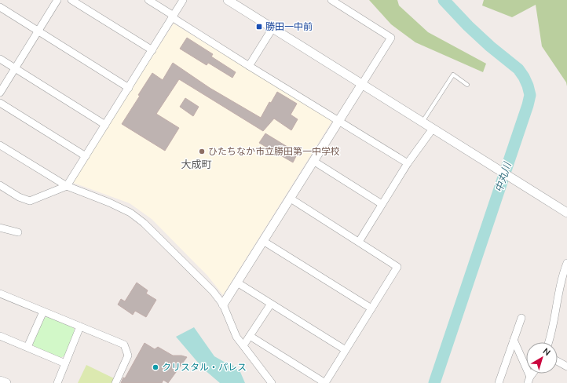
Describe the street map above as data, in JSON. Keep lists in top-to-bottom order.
{
  "districts": ["大成町"],
  "water": ["中丸川"],
  "places": {
    "transit": ["勝田一中前"],
    "other": ["ひたちなか市立勝田第一中学校", "クリスタル・パレス"]
  },
  "north": "top right"
}
